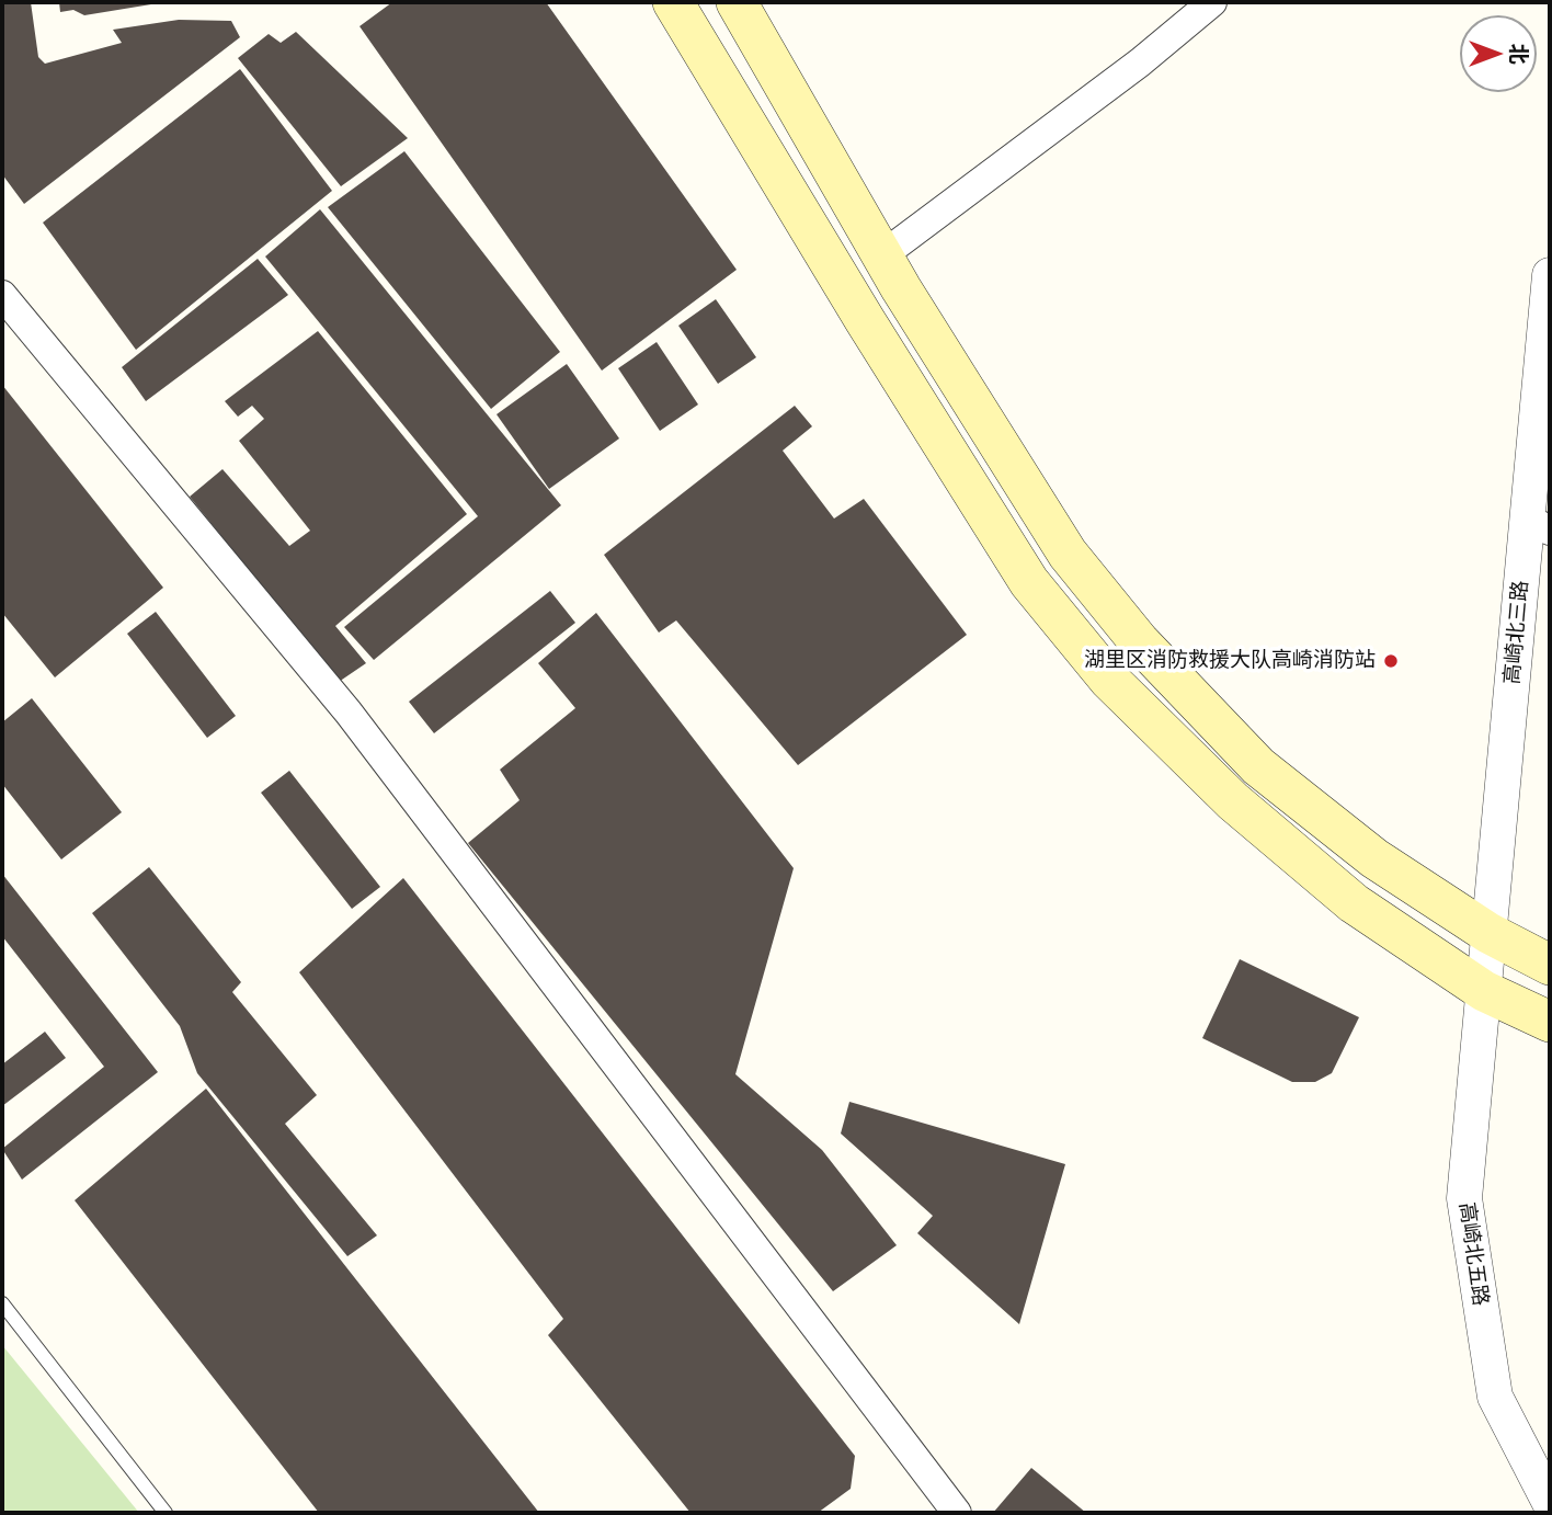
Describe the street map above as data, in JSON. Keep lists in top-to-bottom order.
{
  "streets": {
    "street": ["高崎北三路", "高崎北五路"]
  },
  "crossings": [
    ["高崎北三路", "高崎北五路"]
  ],
  "places": ["湖里区消防救援大队高崎消防站"],
  "north": "right"
}
